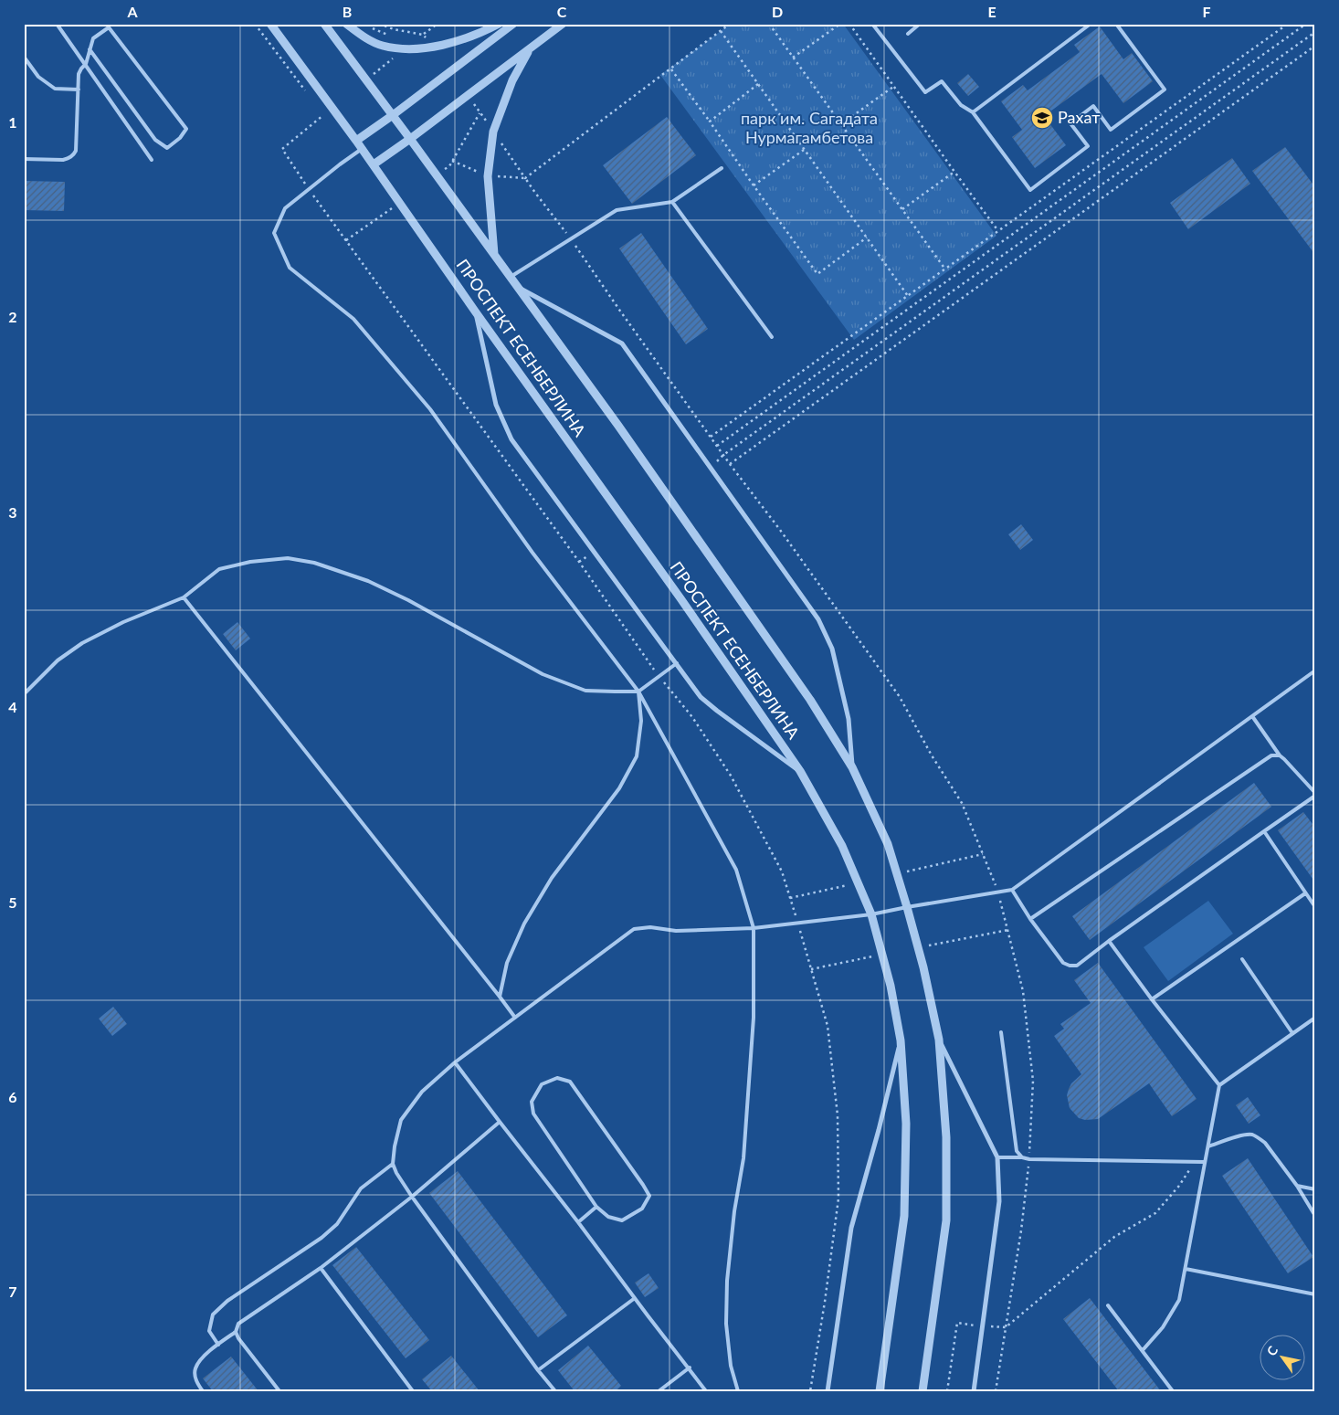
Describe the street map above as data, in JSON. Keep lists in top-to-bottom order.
{
  "streets": {
    "street": ["ПРОСПЕКТ ЕСЕНБЕРЛИНА"]
  },
  "parks": ["парк им. Сагадата Нурмагамбетова"],
  "places": {
    "school or university": ["Рахат"]
  },
  "north": "top left",
  "grid": {
    "columns": [
      "A",
      "B",
      "C",
      "D",
      "E",
      "F"
    ],
    "rows": [
      "1",
      "2",
      "3",
      "4",
      "5",
      "6",
      "7"
    ]
  }
}
